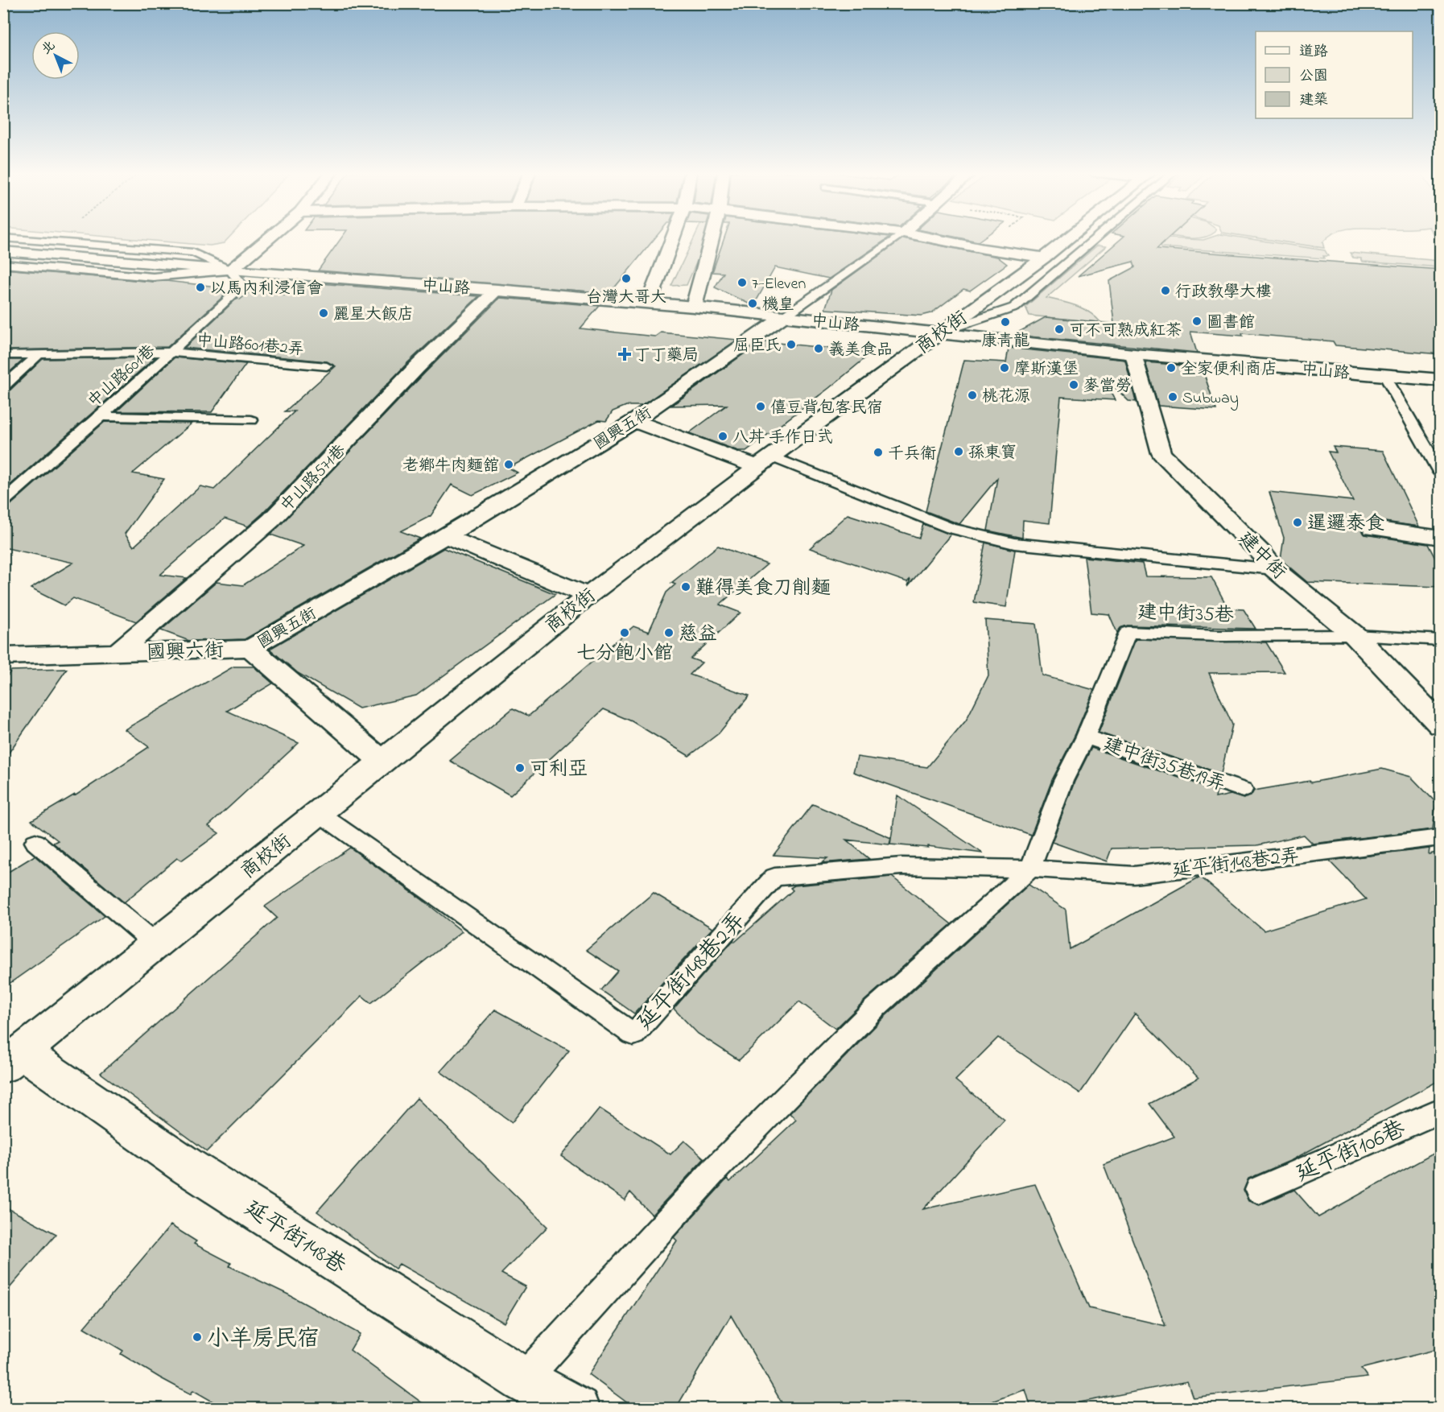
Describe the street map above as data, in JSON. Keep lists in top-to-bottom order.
{
  "streets": {
    "street": [
      "中山路",
      "商校街",
      "國興五街",
      "中山路571巷",
      "建中街",
      "國興六街",
      "延平街148巷"
    ],
    "lane": [
      "中山路601巷2弄",
      "中山路601巷",
      "建中街35巷",
      "建中街35巷19弄",
      "延平街148巷2弄",
      "延平街106巷"
    ]
  },
  "crossings": [
    ["中山路", "商校街"],
    ["中山路", "中山路601巷"],
    ["中山路", "國興五街"],
    ["中山路", "中山路571巷"],
    ["中山路", "建中街"],
    ["商校街", "國興六街"],
    ["商校街", "延平街148巷2弄"],
    ["商校街", "延平街148巷"],
    ["中山路601巷2弄", "中山路601巷"],
    ["國興五街", "國興六街"],
    ["中山路571巷", "國興六街"],
    ["建中街", "建中街35巷"],
    ["建中街35巷", "建中街35巷19弄"],
    ["建中街35巷", "延平街148巷2弄"]
  ],
  "places": {
    "other": [
      "台灣大哥大",
      "7-Eleven",
      "以馬內利浸信會",
      "行政教學大樓",
      "機皇",
      "麗星大飯店",
      "圖書館",
      "康青龍",
      "可不可熟成紅茶",
      "屈臣氏",
      "義美食品",
      "摩斯漢堡",
      "全家便利商店",
      "麥當勞",
      "桃花源",
      "Subway",
      "僖豆背包客民宿",
      "八丼 手作日式",
      "孫東寶",
      "千兵衛",
      "老鄉牛肉麵舘",
      "暹邏泰食",
      "難得美食刀削麵",
      "七分飽小館",
      "慈益",
      "可利亞",
      "小羊房民宿"
    ],
    "health": ["丁丁藥局"]
  },
  "legend": ["道路", "公園", "建築"],
  "north": "top left"
}
